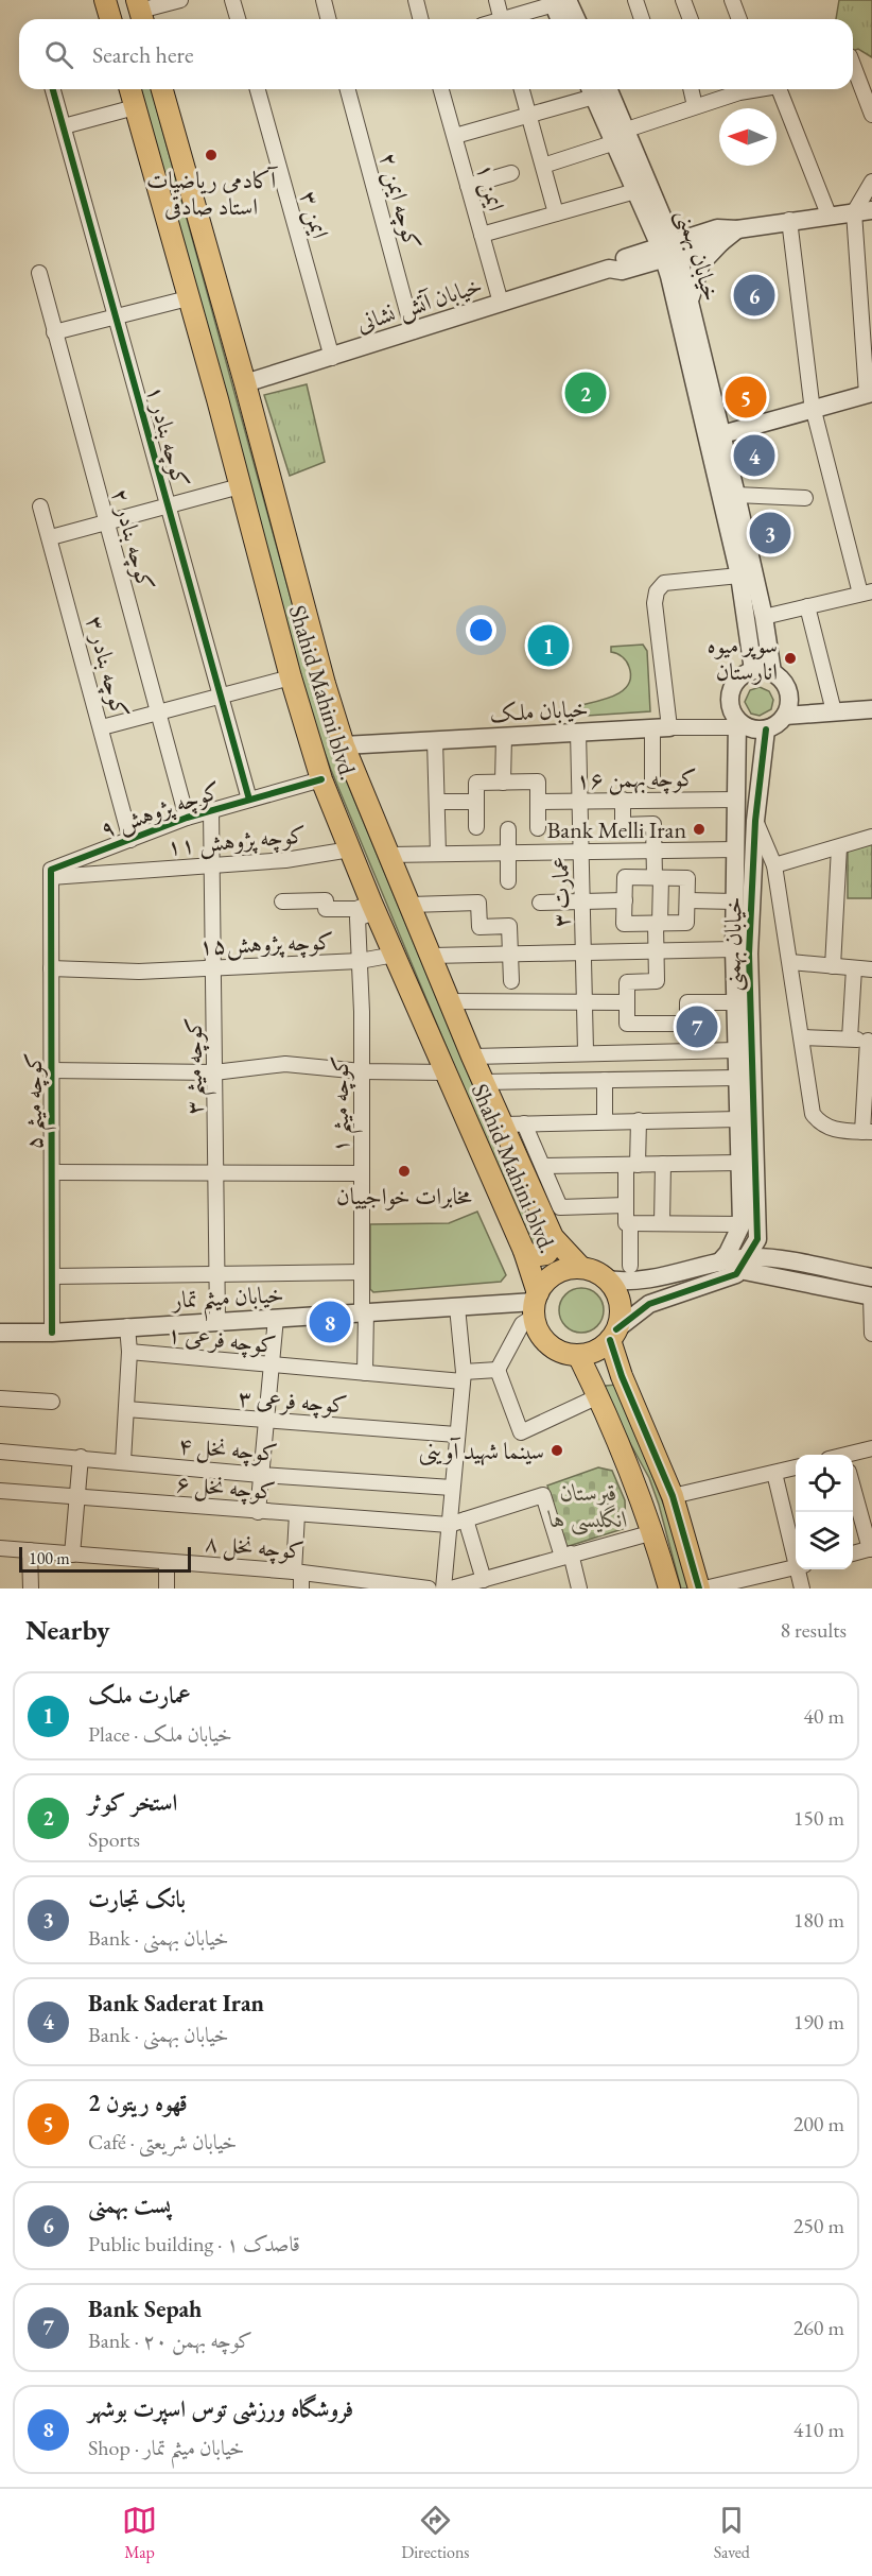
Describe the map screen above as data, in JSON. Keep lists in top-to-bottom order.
{
  "streets": {
    "main road": ["Shahid Mahini blvd."],
    "street": [
      "ایمن ۱",
      "کوچه ایمن ۲",
      "ایمن ۳",
      "خیابان بهمنی",
      "خیابان آتش نشانی",
      "کوچه بنادر ۱",
      "کوچه بنادر ۲",
      "کوچه بنادر ۳",
      "خیابان ملک",
      "کوچه بهمن ۱۶",
      "کوچه پژوهش ۹",
      "کوچه پژوهش ۱۱",
      "عمارت ۳",
      "کوچه پژوهش۱۵",
      "کوچه میثم ۳",
      "کوچه میثم ۵",
      "کوچه میثم ۱",
      "خیابان میثم تمار",
      "کوچه فرعی ۱",
      "کوچه فرعی ۳",
      "کوچه نخل ۴",
      "کوچه نخل ۶",
      "کوچه نخل ۸"
    ]
  },
  "crossings": [
    ["ایمن ۱", "خیابان آتش نشانی"],
    ["کوچه ایمن ۲", "خیابان آتش نشانی"],
    ["ایمن ۳", "خیابان آتش نشانی"],
    ["خیابان بهمنی", "خیابان آتش نشانی"],
    ["خیابان بهمنی", "خیابان ملک"],
    ["خیابان بهمنی", "کوچه بهمن ۱۶"],
    ["خیابان آتش نشانی", "Shahid Mahini blvd."],
    ["کوچه بنادر ۱", "کوچه پژوهش ۹"],
    ["کوچه بنادر ۲", "کوچه پژوهش ۹"],
    ["کوچه بنادر ۳", "کوچه پژوهش ۹"],
    ["Shahid Mahini blvd.", "خیابان ملک"],
    ["Shahid Mahini blvd.", "کوچه پژوهش ۹"],
    ["Shahid Mahini blvd.", "کوچه پژوهش ۱۱"],
    ["Shahid Mahini blvd.", "کوچه پژوهش۱۵"],
    ["Shahid Mahini blvd.", "کوچه میثم ۱"],
    ["Shahid Mahini blvd.", "خیابان میثم تمار"],
    ["خیابان ملک", "عمارت ۳"],
    ["کوچه بهمن ۱۶", "عمارت ۳"],
    ["کوچه پژوهش ۹", "کوچه پژوهش ۱۱"],
    ["کوچه پژوهش ۹", "کوچه میثم ۳"],
    ["کوچه پژوهش ۹", "کوچه میثم ۵"],
    ["کوچه پژوهش ۱۱", "کوچه میثم ۳"],
    ["کوچه پژوهش ۱۱", "کوچه میثم ۵"],
    ["کوچه پژوهش۱۵", "کوچه میثم ۳"],
    ["کوچه پژوهش۱۵", "کوچه میثم ۵"],
    ["کوچه پژوهش۱۵", "کوچه میثم ۱"],
    ["کوچه میثم ۳", "خیابان میثم تمار"],
    ["کوچه میثم ۵", "خیابان میثم تمار"],
    ["کوچه میثم ۱", "خیابان میثم تمار"],
    ["کوچه میثم ۱", "کوچه فرعی ۱"]
  ],
  "parks": ["قبرستان انگلیسی ها"],
  "places": [
    "آکادمی ریاضیات استاد صادقی",
    "سوپر میوه انارستان",
    "Bank Melli Iran",
    "مخابرات خواجییان",
    "سینما شهید آوینی"
  ],
  "scale_bar": "100 m",
  "north": "left",
  "page": {
    "search": "Search here",
    "pins": [
      "6",
      "2",
      "5",
      "4",
      "3",
      "1",
      "7",
      "8"
    ],
    "scale": "100 m",
    "heading": ["Nearby", "8 results"],
    "list": [
      {
        "mark": "1",
        "name": "عمارت ملک",
        "note": "Place · خیابان ملک",
        "value": "40 m"
      },
      {
        "mark": "2",
        "name": "استخر کوثر",
        "note": "Sports",
        "value": "150 m"
      },
      {
        "mark": "3",
        "name": "بانک تجارت",
        "note": "Bank · خیابان بهمنی",
        "value": "180 m"
      },
      {
        "mark": "4",
        "name": "Bank Saderat Iran",
        "note": "Bank · خیابان بهمنی",
        "value": "190 m"
      },
      {
        "mark": "5",
        "name": "قهوه ریتون 2",
        "note": "Café · خیابان شریعتی",
        "value": "200 m"
      },
      {
        "mark": "6",
        "name": "پست بهمنی",
        "note": "Public building · قاصدک ۱",
        "value": "250 m"
      },
      {
        "mark": "7",
        "name": "Bank Sepah",
        "note": "Bank · کوچه بهمن ۲۰",
        "value": "260 m"
      },
      {
        "mark": "8",
        "name": "فروشگاه ورزشی توس اسپرت بوشهر",
        "note": "Shop · خیابان میثم تمار",
        "value": "410 m"
      }
    ],
    "nav": ["Map", "Directions", "Saved"]
  }
}
